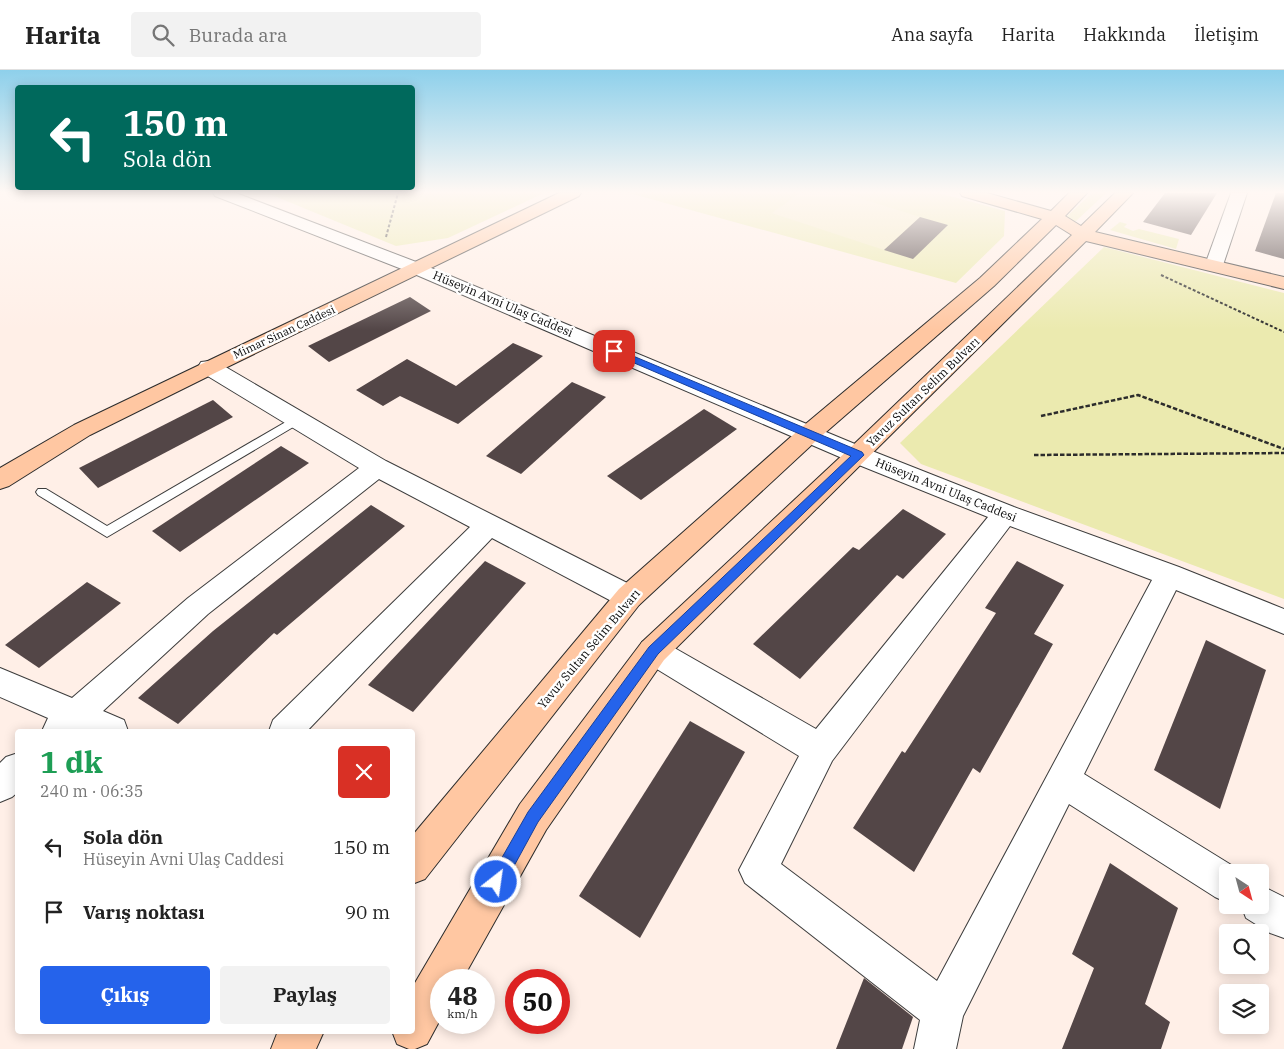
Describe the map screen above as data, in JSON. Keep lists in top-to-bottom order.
{
  "streets": {
    "main road": ["Mimar Sinan Caddesi", "Yavuz Sultan Selim Bulvarı"],
    "street": ["Hüseyin Avni Ulaş Caddesi"]
  },
  "crossings": [
    ["Hüseyin Avni Ulaş Caddesi", "Mimar Sinan Caddesi"],
    ["Hüseyin Avni Ulaş Caddesi", "Yavuz Sultan Selim Bulvarı"]
  ],
  "north": "bottom right",
  "page": {
    "header": "Harita",
    "search": "Burada ara",
    "nav": [
      "Ana sayfa",
      "Harita",
      "Hakkında",
      "İletişim"
    ],
    "turn": ["150 m", "Sola dön"],
    "heading": ["1 dk", "240 m · 06:35"],
    "list": [
      {
        "name": "Sola dön",
        "note": "Hüseyin Avni Ulaş Caddesi",
        "value": "150 m"
      },
      {
        "name": "Varış noktası",
        "value": "90 m"
      }
    ],
    "buttons": ["Çıkış", "Paylaş"],
    "speed": "48 km/h",
    "limit": "50"
  }
}
